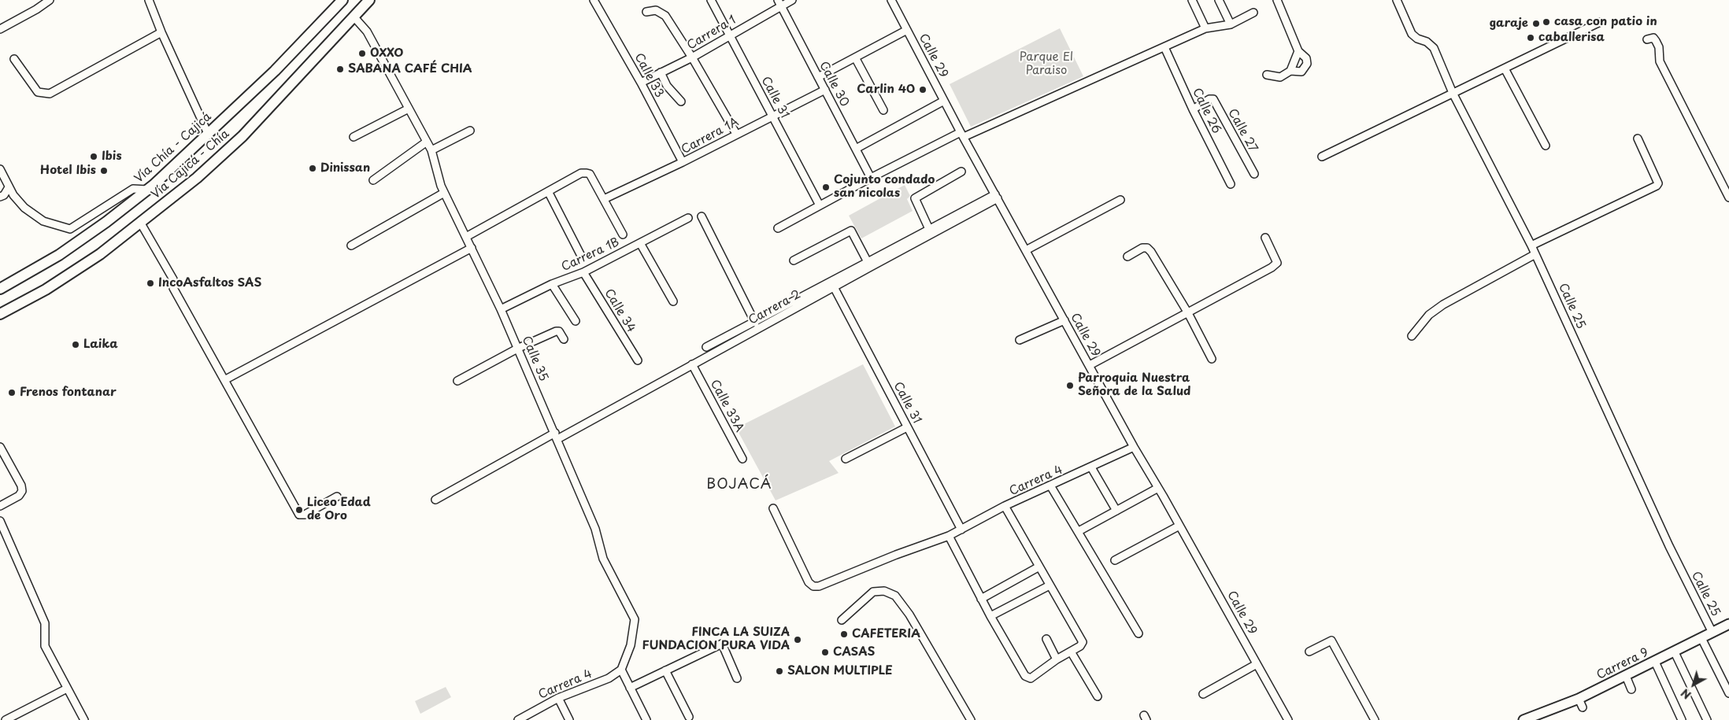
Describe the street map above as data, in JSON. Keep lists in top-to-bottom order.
{
  "streets": {
    "highway": ["Vía Chía - Cajicá", "Vía Cajicá - Chía"],
    "main road": ["Carrera 9"],
    "street": [
      "Carrera 1",
      "Calle 29",
      "Calle 33",
      "Calle 30",
      "Calle 31",
      "Calle 26",
      "Calle 27",
      "Carrera 1A",
      "Carrera 1B",
      "Calle 25",
      "Carrera 2",
      "Calle 34",
      "Calle 35",
      "Calle 33A",
      "Carrera 4"
    ]
  },
  "crossings": [
    ["Carrera 1", "Calle 33"],
    ["Carrera 1", "Calle 30"],
    ["Carrera 1", "Calle 31"],
    ["Calle 29", "Carrera 4"],
    ["Calle 33", "Carrera 1A"],
    ["Calle 30", "Carrera 1A"],
    ["Calle 31", "Carrera 1A"],
    ["Calle 31", "Carrera 2"],
    ["Calle 31", "Carrera 4"],
    ["Calle 26", "Calle 27"],
    ["Vía Cajicá - Chía", "Calle 35"],
    ["Carrera 1B", "Calle 34"],
    ["Carrera 1B", "Calle 35"],
    ["Calle 25", "Carrera 9"],
    ["Carrera 2", "Calle 35"],
    ["Carrera 2", "Calle 33A"],
    ["Calle 35", "Carrera 4"]
  ],
  "districts": ["BOJACÁ"],
  "parks": ["Parque El Paraiso"],
  "places": [
    "casa con patio in",
    "garaje",
    "caballerisa",
    "OXXO",
    "SABANA CAFÉ CHIA",
    "Carlin 40",
    "Ibis",
    "Dinissan",
    "Hotel Ibis",
    "Cojunto condado san nicolas",
    "IncoAsfaltos SAS",
    "Laika",
    "Parroquia Nuestra Señora de la Salud",
    "Frenos fontanar",
    "Liceo Edad de Oro",
    "CAFETERIA",
    "FINCA LA SUIZA FUNDACION PURA VIDA",
    "CASAS",
    "SALON MULTIPLE"
  ],
  "north": "bottom left"
}
